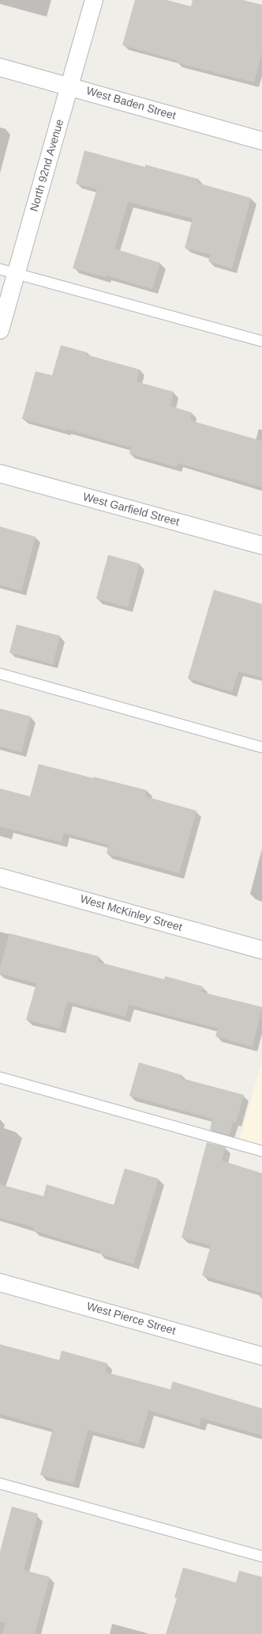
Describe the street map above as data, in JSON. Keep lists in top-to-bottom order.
{
  "streets": {
    "street": [
      "West Baden Street",
      "North 92nd Avenue",
      "West Garfield Street",
      "West McKinley Street",
      "West Pierce Street"
    ]
  },
  "crossings": [
    ["West Baden Street", "North 92nd Avenue"]
  ]
}
